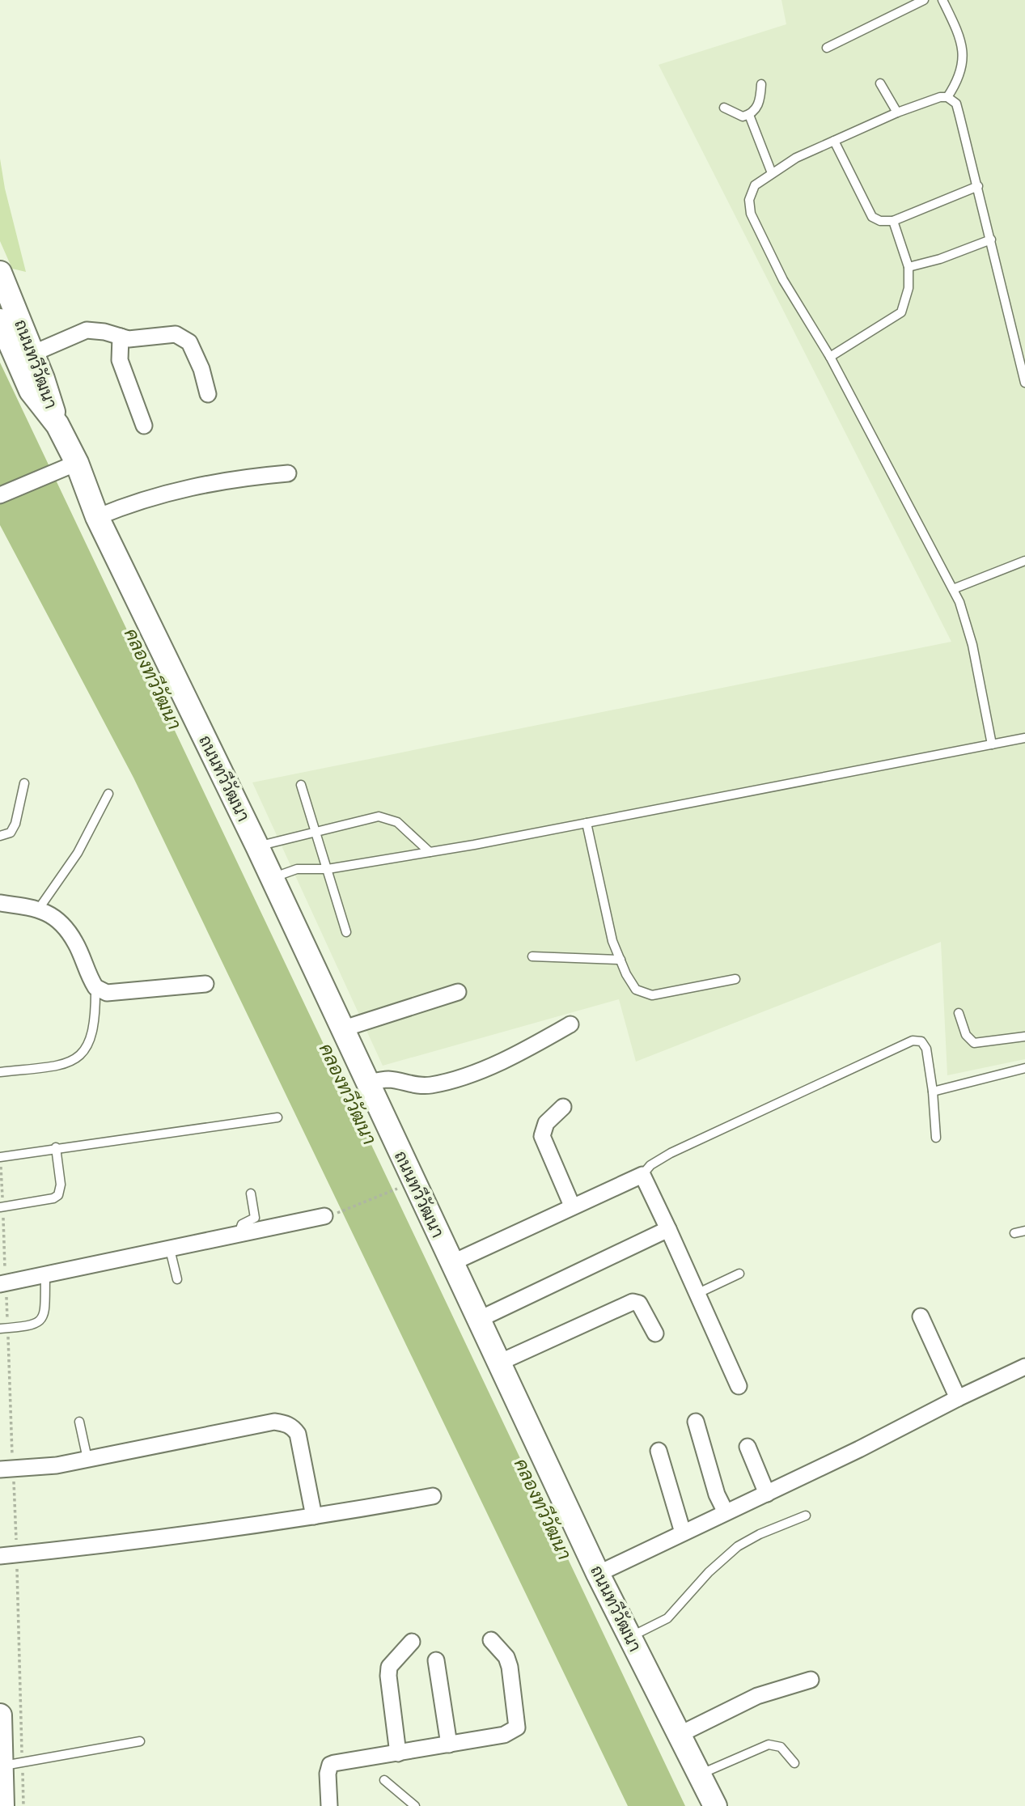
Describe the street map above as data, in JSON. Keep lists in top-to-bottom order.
{
  "streets": {
    "main road": ["ถนนทวีวัฒนา"]
  },
  "water": ["คลองทวีวัฒนา"]
}
